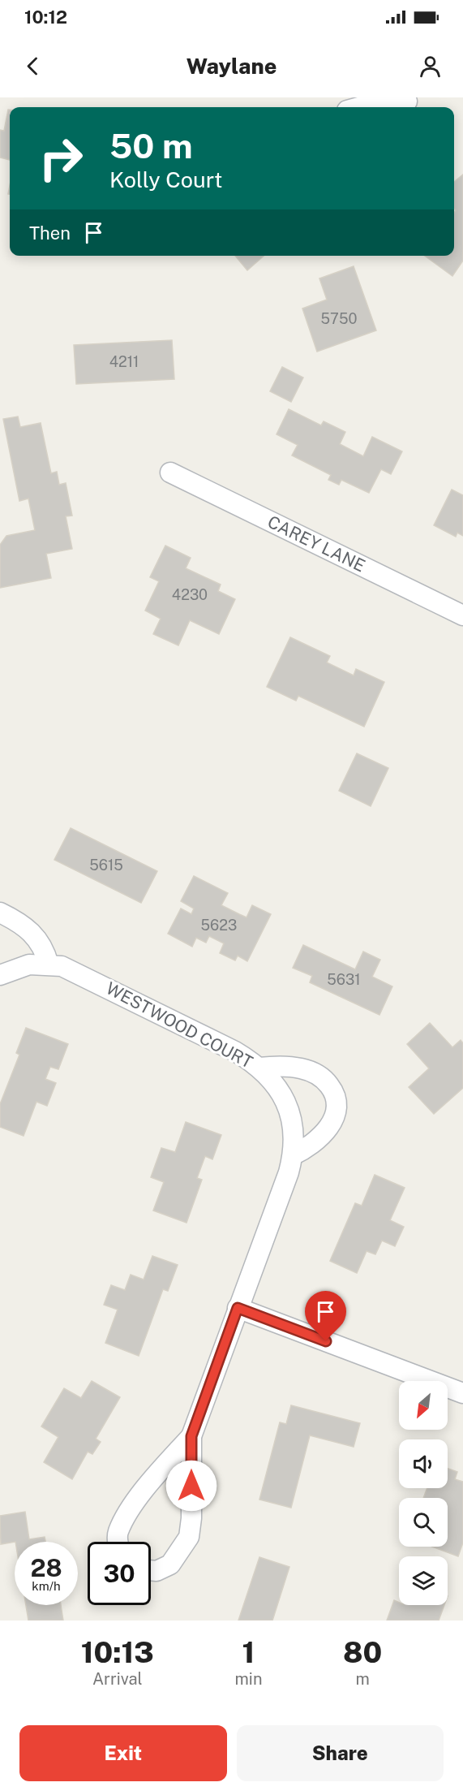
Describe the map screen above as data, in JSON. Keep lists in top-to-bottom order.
{
  "streets": {
    "street": ["CAREY LANE", "WESTWOOD COURT"]
  },
  "house_numbers": [
    "5750",
    "4211",
    "4230",
    "5615",
    "5623",
    "5631"
  ],
  "north": "bottom left",
  "page": {
    "status": "10:12",
    "header": "Waylane",
    "turn": ["50 m", "Kolly Court"],
    "then": "Then",
    "speed": "28 km/h",
    "limit": "30",
    "eta": [
      "10:13",
      "Arrival",
      "1",
      "min",
      "80",
      "m"
    ],
    "buttons": ["Exit", "Share"]
  }
}
